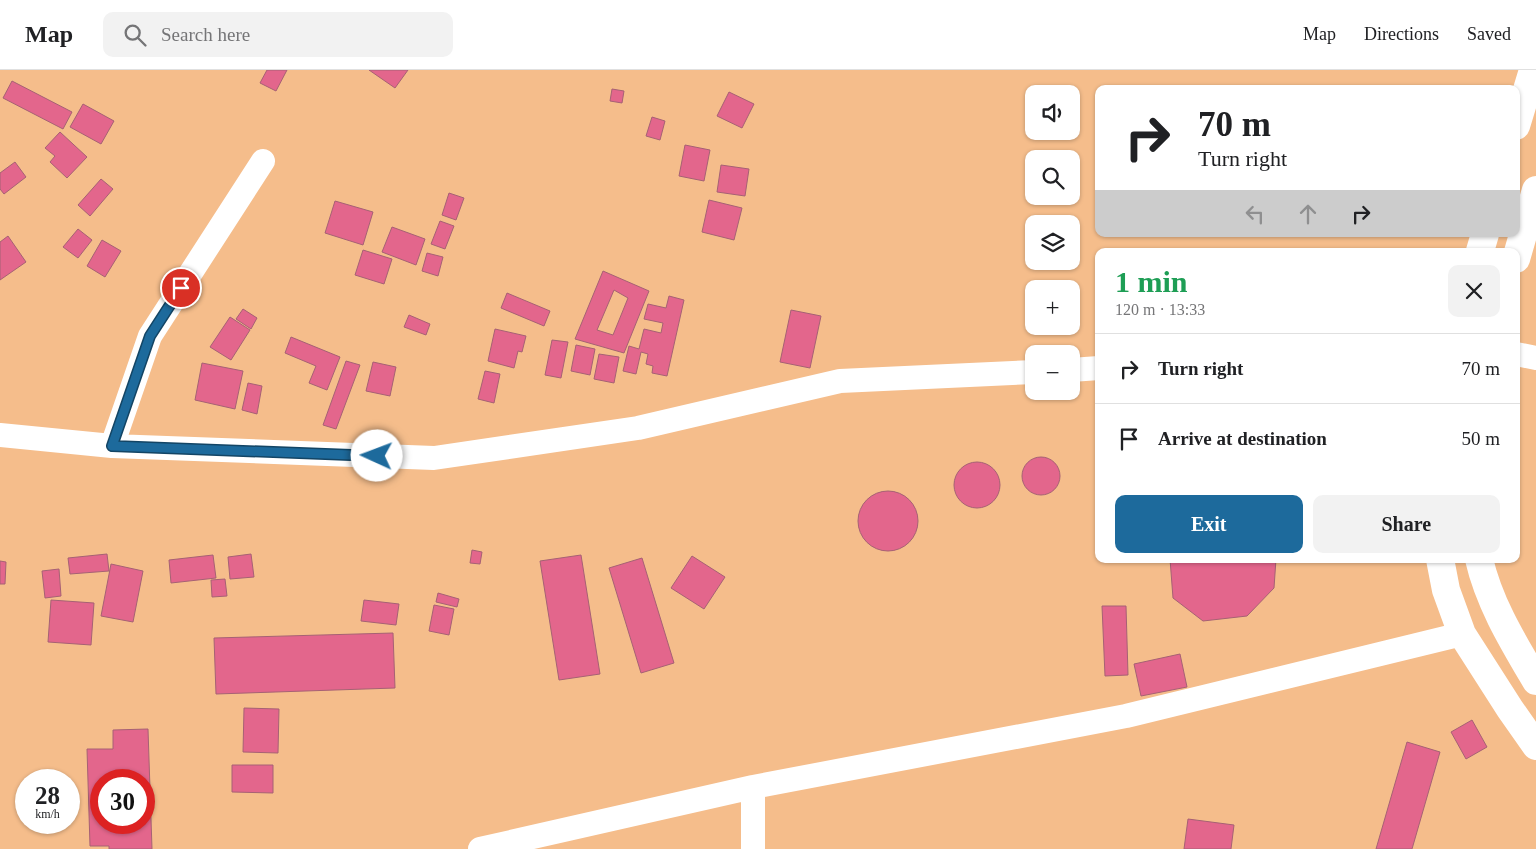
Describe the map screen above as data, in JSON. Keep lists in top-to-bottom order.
{
  "page": {
    "header": "Map",
    "search": "Search here",
    "nav": ["Map", "Directions", "Saved"],
    "map_buttons": ["+", "−"],
    "turn": ["70 m", "Turn right"],
    "heading": ["1 min", "120 m · 13:33"],
    "list": [
      {
        "name": "Turn right",
        "value": "70 m"
      },
      {
        "name": "Arrive at destination",
        "value": "50 m"
      }
    ],
    "buttons": ["Exit", "Share"],
    "speed": "28 km/h",
    "limit": "30"
  }
}
